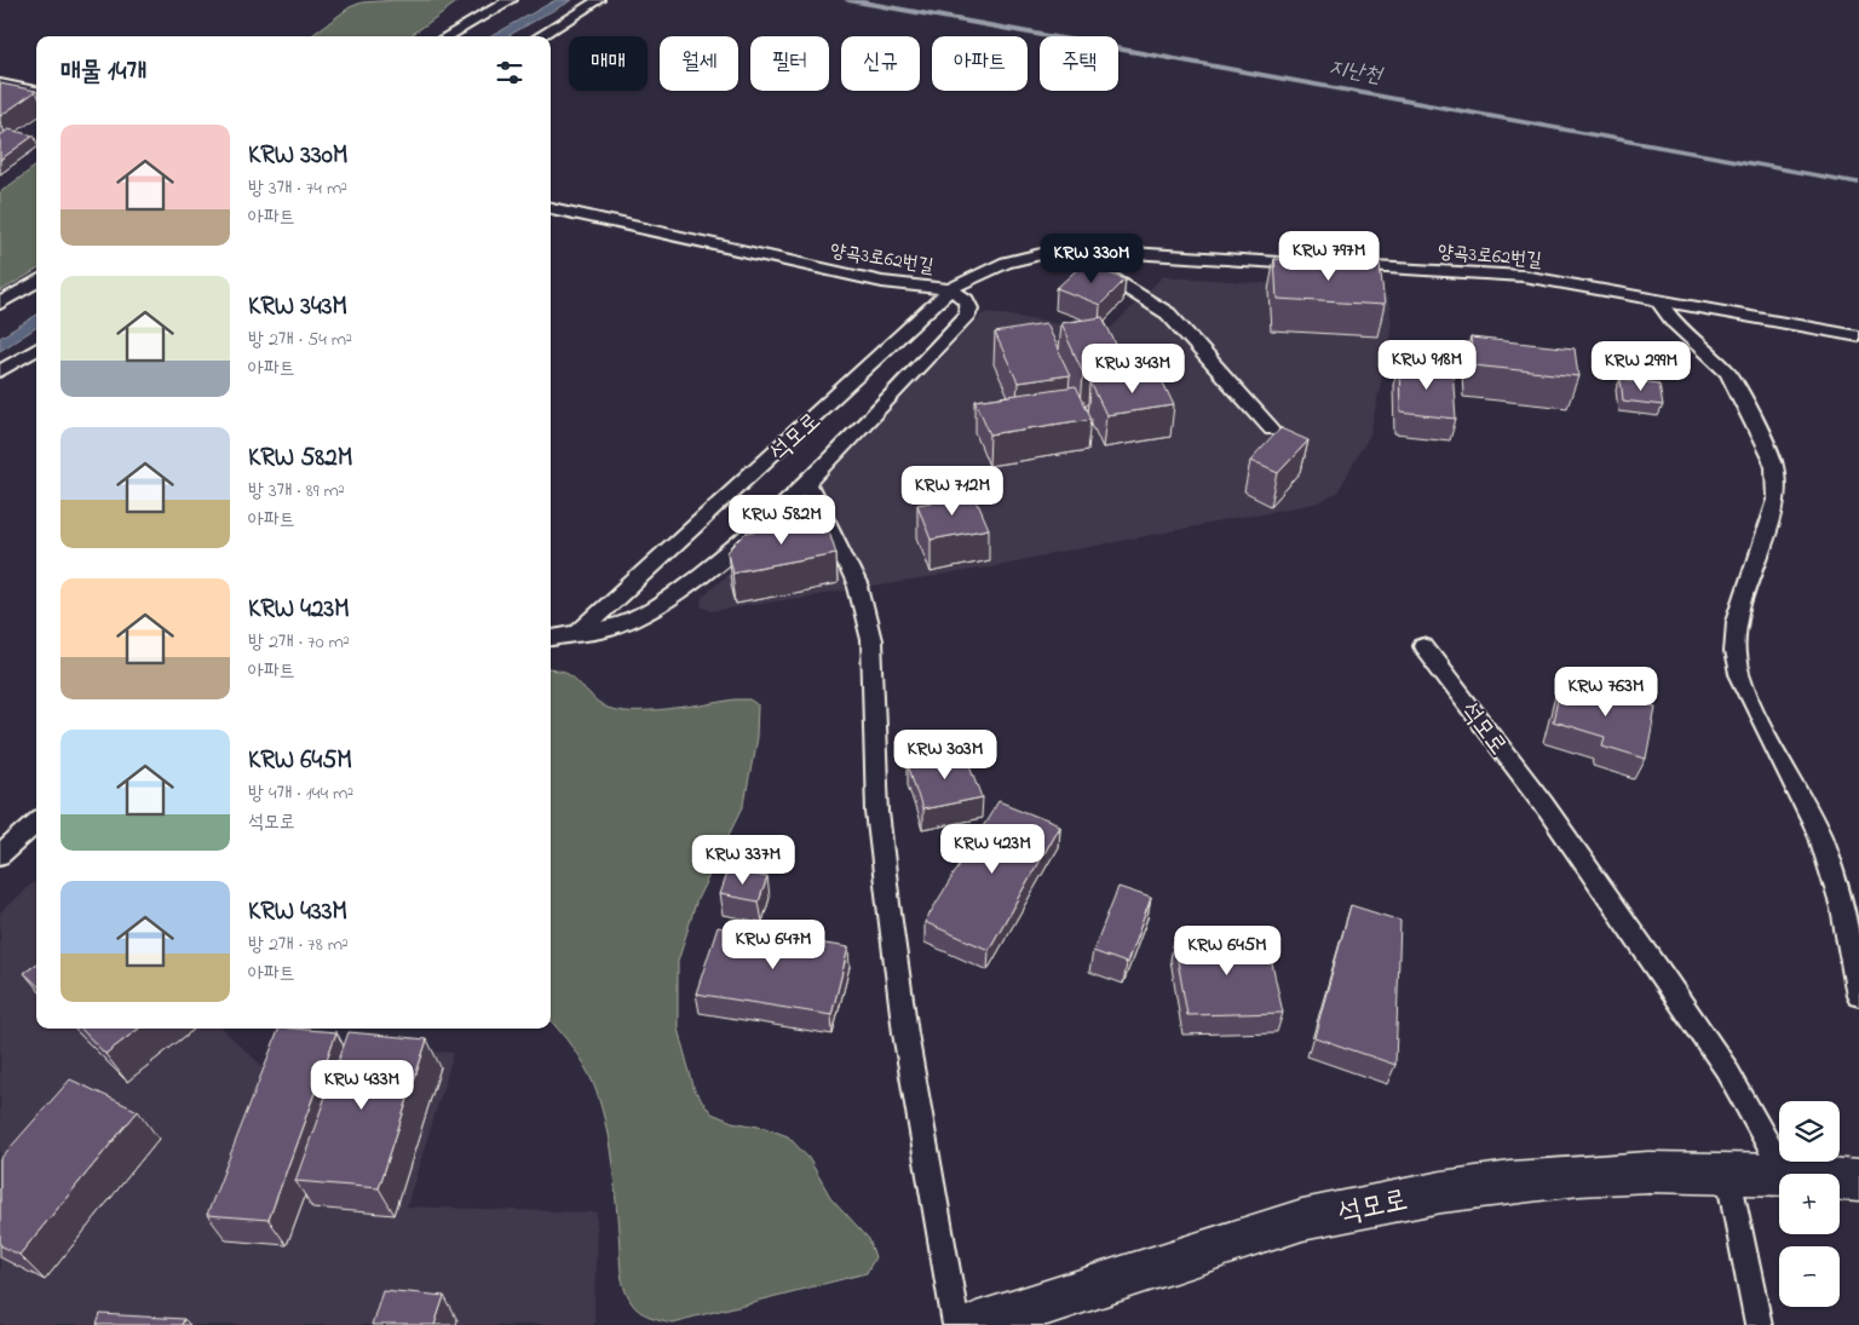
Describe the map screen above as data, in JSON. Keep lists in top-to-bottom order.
{
  "streets": {
    "street": ["석모로"],
    "lane": ["양곡3로62번길"]
  },
  "crossings": [
    ["양곡3로62번길", "석모로"]
  ],
  "water": ["지난천"],
  "page": {
    "chip": [
      "매매",
      "월세",
      "필터",
      "신규",
      "아파트",
      "주택"
    ],
    "heading": "매물 14개",
    "list": [
      {
        "name": "KRW 330M",
        "note": "방 3개 · 74 m² · 아파트"
      },
      {
        "name": "KRW 343M",
        "note": "방 2개 · 54 m² · 아파트"
      },
      {
        "name": "KRW 582M",
        "note": "방 3개 · 89 m² · 아파트"
      },
      {
        "name": "KRW 423M",
        "note": "방 2개 · 70 m² · 아파트"
      },
      {
        "name": "KRW 645M",
        "note": "방 4개 · 144 m² · 석모로"
      },
      {
        "name": "KRW 433M",
        "note": "방 2개 · 78 m² · 아파트"
      }
    ],
    "price": [
      "KRW 797M",
      "KRW 330M",
      "KRW 918M",
      "KRW 299M",
      "KRW 343M",
      "KRW 712M",
      "KRW 582M",
      "KRW 763M",
      "KRW 303M",
      "KRW 423M",
      "KRW 337M",
      "KRW 647M",
      "KRW 645M",
      "KRW 433M"
    ],
    "map_buttons": ["+", "−"]
  }
}
